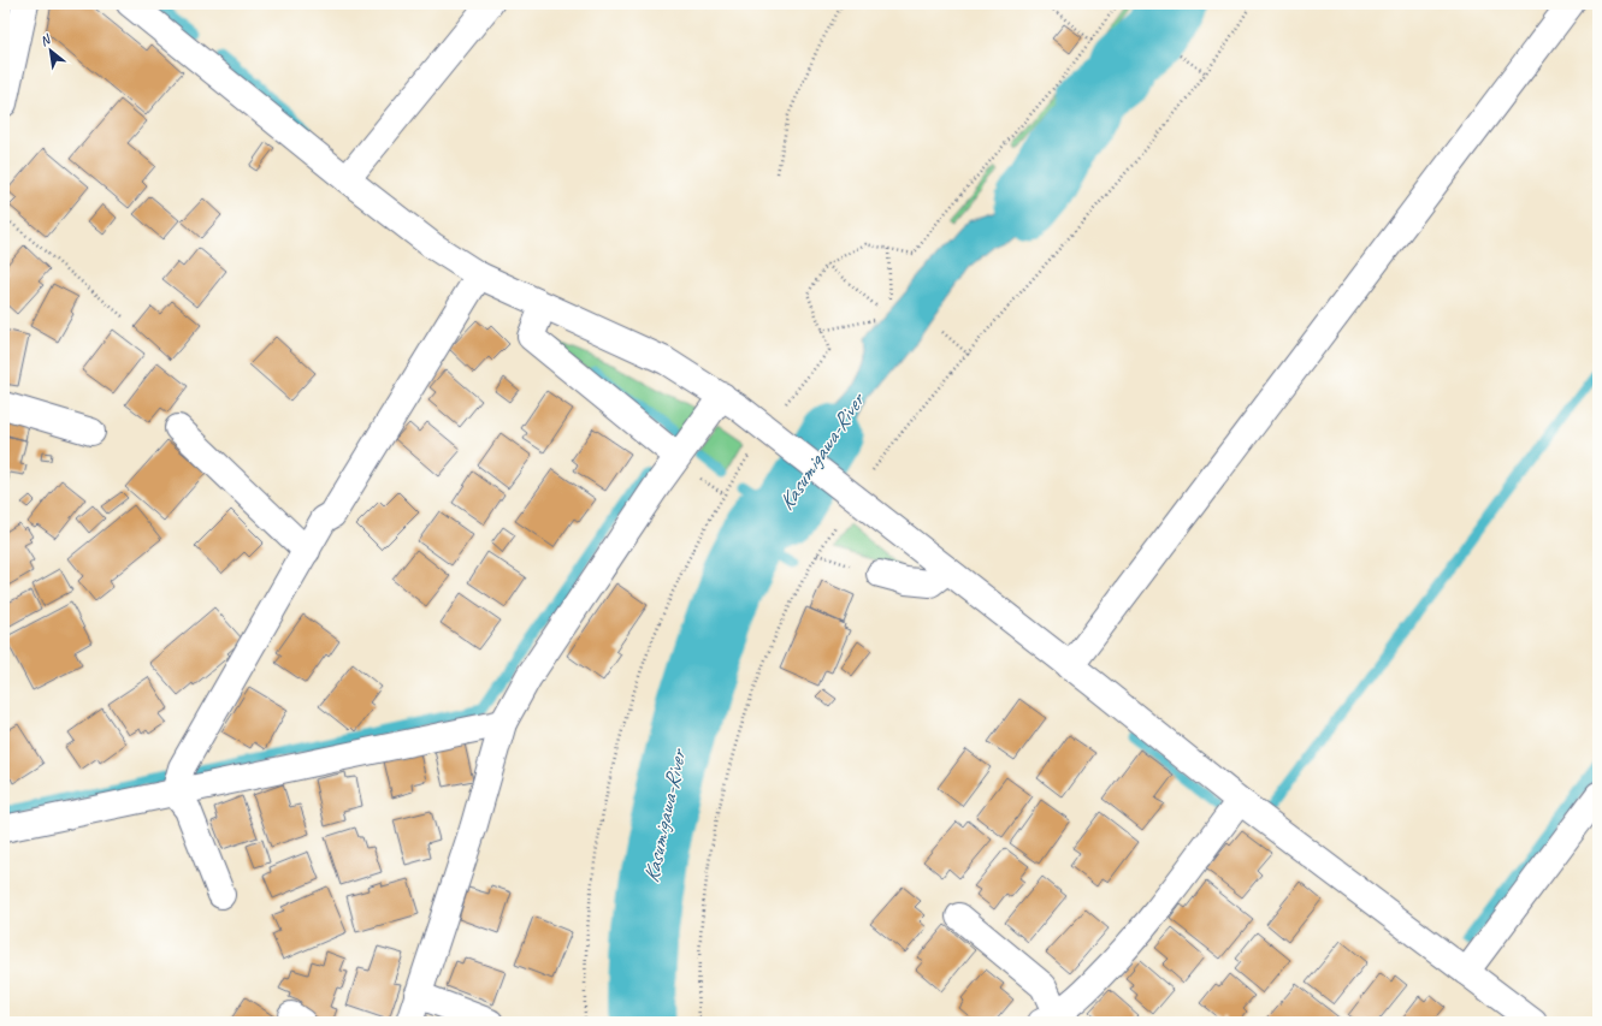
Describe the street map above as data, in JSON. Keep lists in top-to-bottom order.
{
  "water": ["Kasumigawa-River"],
  "north": "top left"
}
